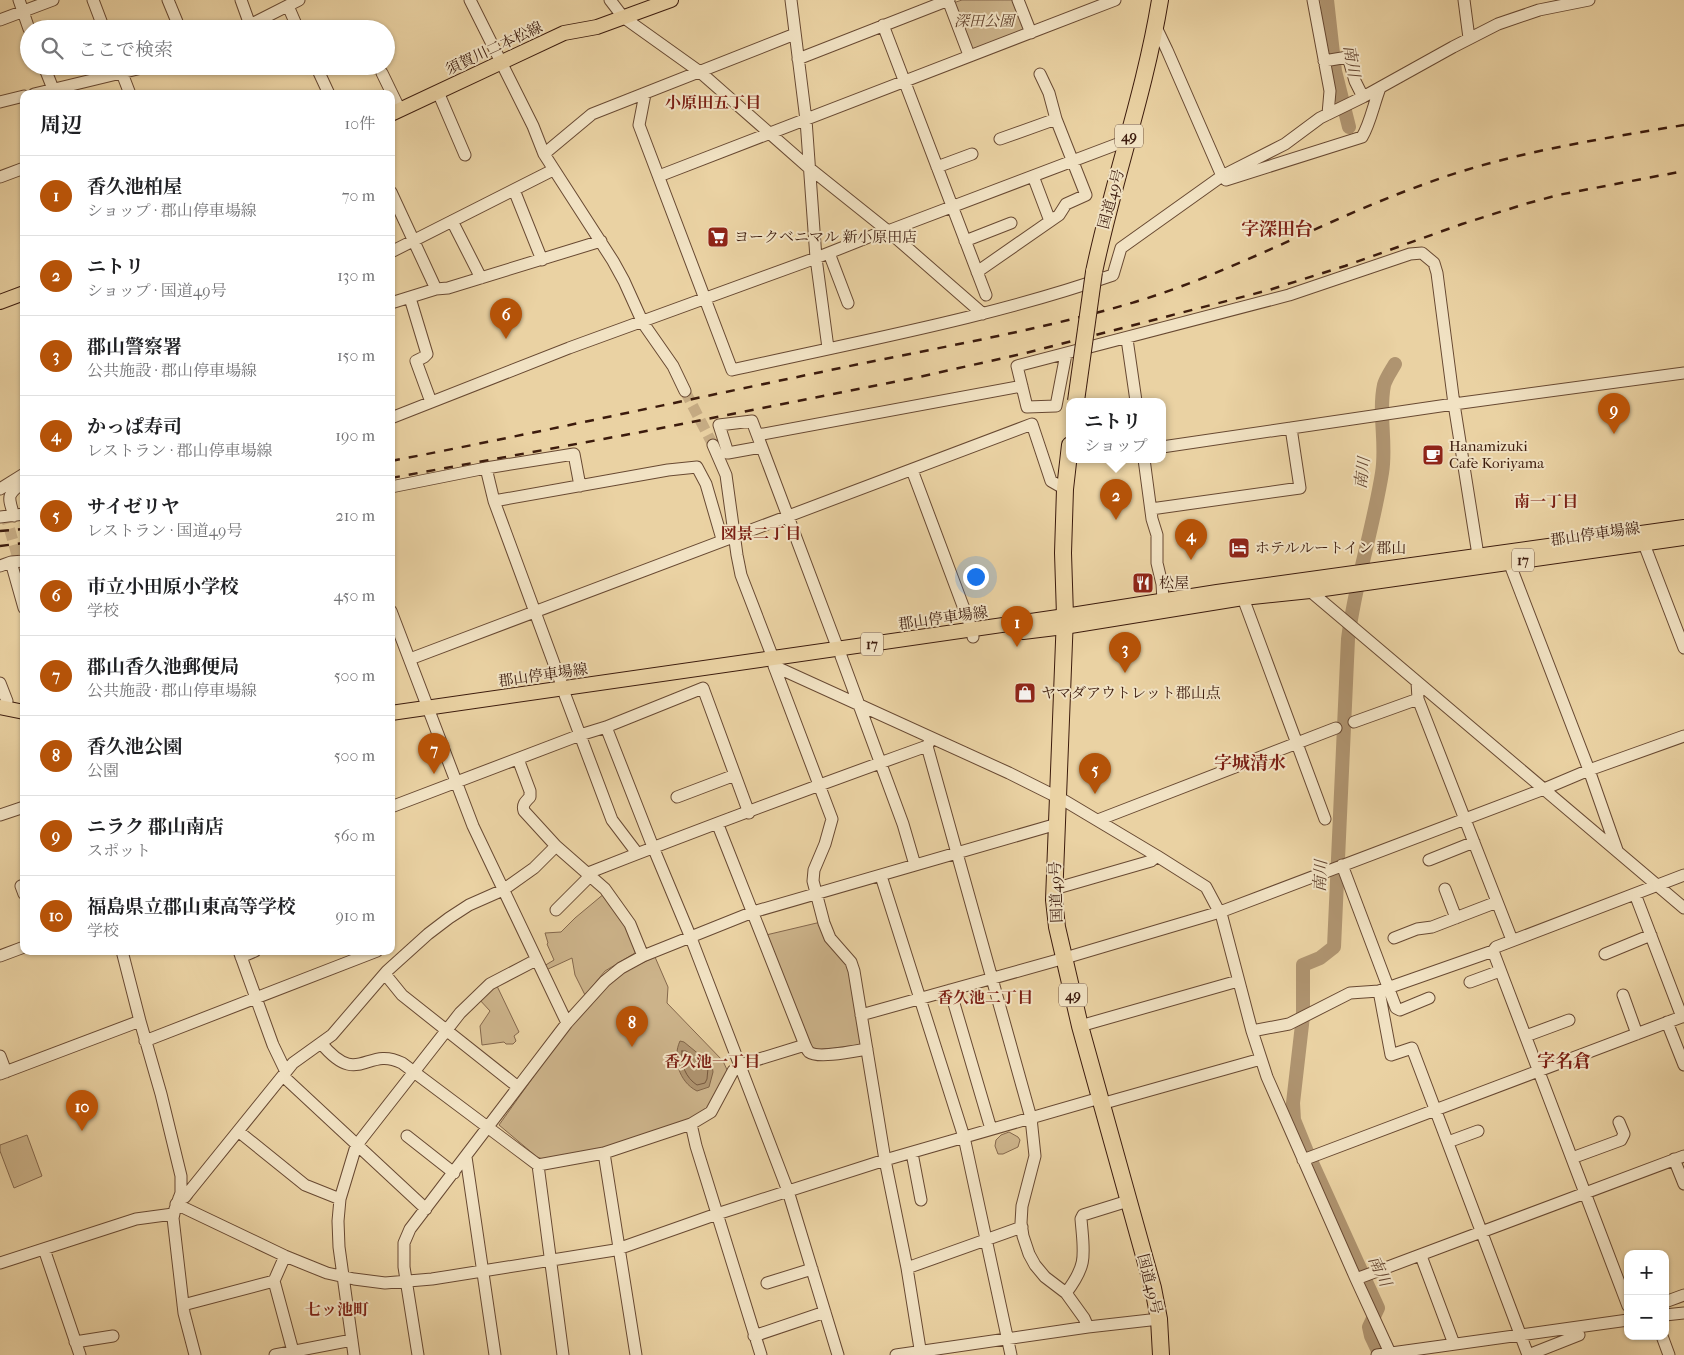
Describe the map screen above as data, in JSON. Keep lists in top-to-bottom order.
{
  "streets": {
    "highway": ["49", "国道49号"],
    "main road": ["須賀川二本松線", "郡山停車場線", "17"]
  },
  "crossings": [
    ["国道49号", "郡山停車場線"]
  ],
  "districts": [
    "小原田五丁目",
    "字深田台",
    "南一丁目",
    "図景二丁目",
    "字城清水",
    "香久池二丁目",
    "香久池一丁目",
    "字名倉",
    "七ッ池町"
  ],
  "water": ["南川"],
  "parks": ["深田公園"],
  "places": {
    "supermarket": ["ヨークベニマル 新小原田店"],
    "cafe": ["Hanamizuki Cafe Koriyama"],
    "hotel": ["ホテルルートイン 郡山"],
    "restaurant": ["松屋"],
    "shop": ["ヤマダアウトレット郡山点"]
  },
  "page": {
    "search": "ここで検索",
    "heading": ["周辺", "10件"],
    "list": [
      {
        "mark": "1",
        "name": "香久池柏屋",
        "note": "ショップ · 郡山停車場線",
        "value": "70 m"
      },
      {
        "mark": "2",
        "name": "ニトリ",
        "note": "ショップ · 国道49号",
        "value": "130 m"
      },
      {
        "mark": "3",
        "name": "郡山警察署",
        "note": "公共施設 · 郡山停車場線",
        "value": "150 m"
      },
      {
        "mark": "4",
        "name": "かっぱ寿司",
        "note": "レストラン · 郡山停車場線",
        "value": "190 m"
      },
      {
        "mark": "5",
        "name": "サイゼリヤ",
        "note": "レストラン · 国道49号",
        "value": "210 m"
      },
      {
        "mark": "6",
        "name": "市立小田原小学校",
        "note": "学校",
        "value": "450 m"
      },
      {
        "mark": "7",
        "name": "郡山香久池郵便局",
        "note": "公共施設 · 郡山停車場線",
        "value": "500 m"
      },
      {
        "mark": "8",
        "name": "香久池公園",
        "note": "公園",
        "value": "500 m"
      },
      {
        "mark": "9",
        "name": "ニラク 郡山南店",
        "note": "スポット",
        "value": "560 m"
      },
      {
        "mark": "10",
        "name": "福島県立郡山東高等学校",
        "note": "学校",
        "value": "910 m"
      }
    ],
    "pins": [
      "6",
      "9",
      "2",
      "4",
      "1",
      "3",
      "7",
      "5",
      "8",
      "10"
    ],
    "popup": ["ニトリ", "ショップ"],
    "map_buttons": ["+", "−"]
  }
}
